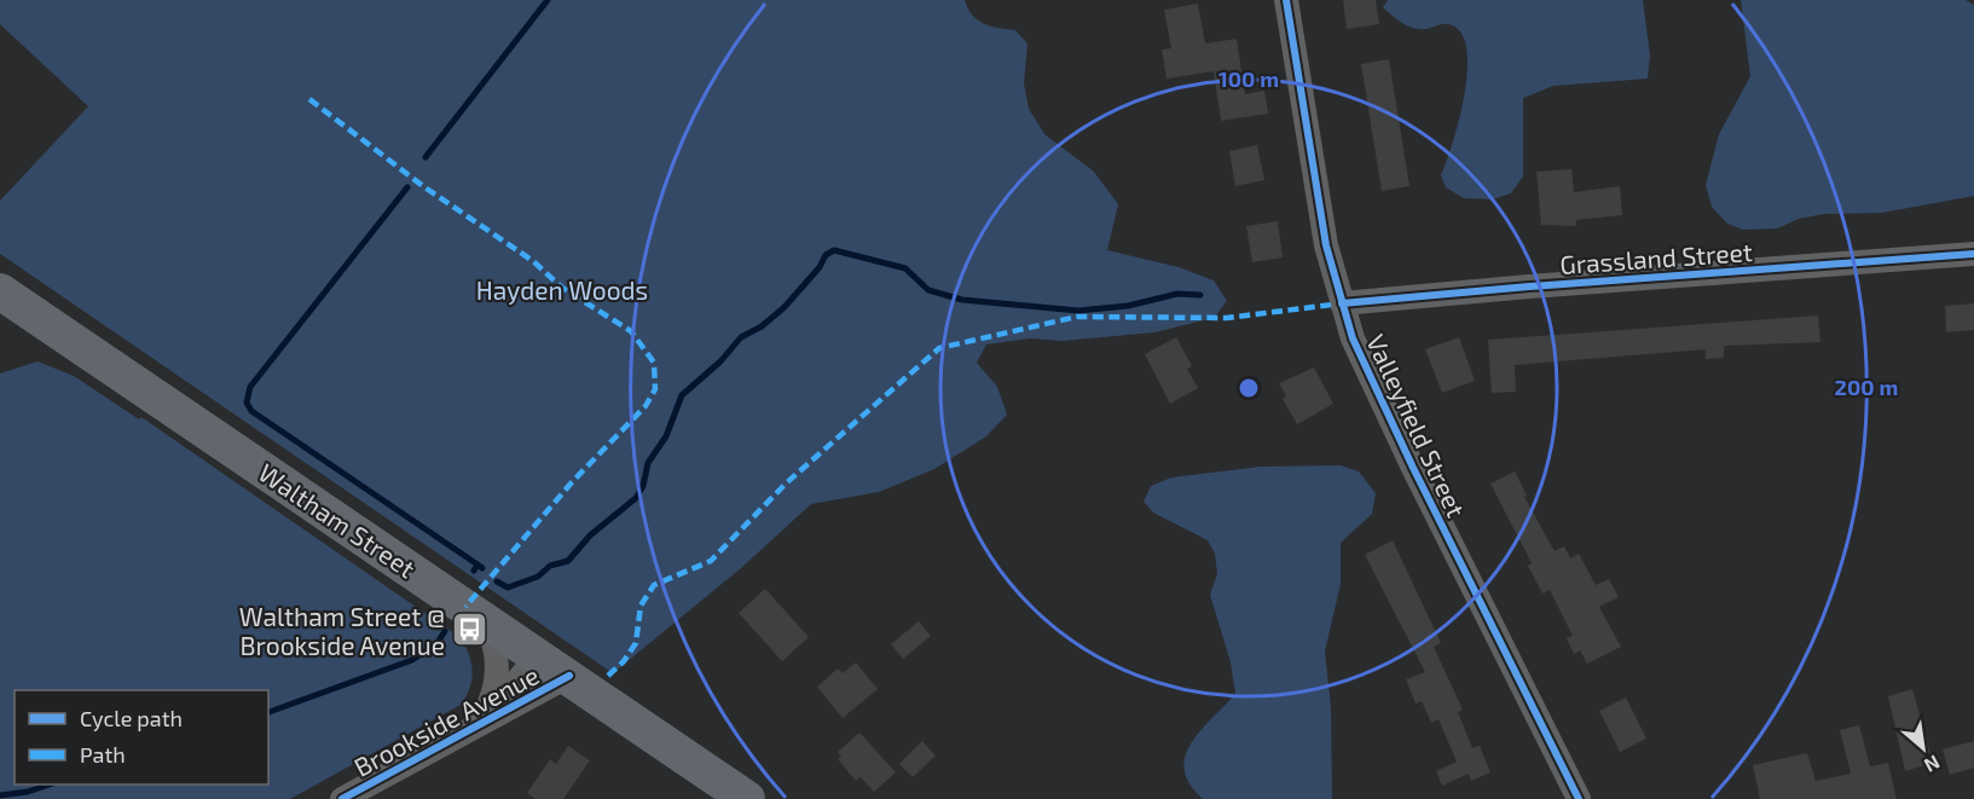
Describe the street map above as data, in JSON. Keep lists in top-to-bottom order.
{
  "streets": {
    "main road": ["Waltham Street"],
    "street": ["Grassland Street", "Valleyfield Street", "Brookside Avenue"]
  },
  "crossings": [
    ["Grassland Street", "Valleyfield Street"],
    ["Waltham Street", "Brookside Avenue"]
  ],
  "parks": ["Hayden Woods"],
  "places": {
    "bus stop": ["Waltham Street @ Brookside Avenue"]
  },
  "legend": ["Cycle path", "Path"],
  "north": "bottom right",
  "rings": ["100 m", "200 m"]
}
